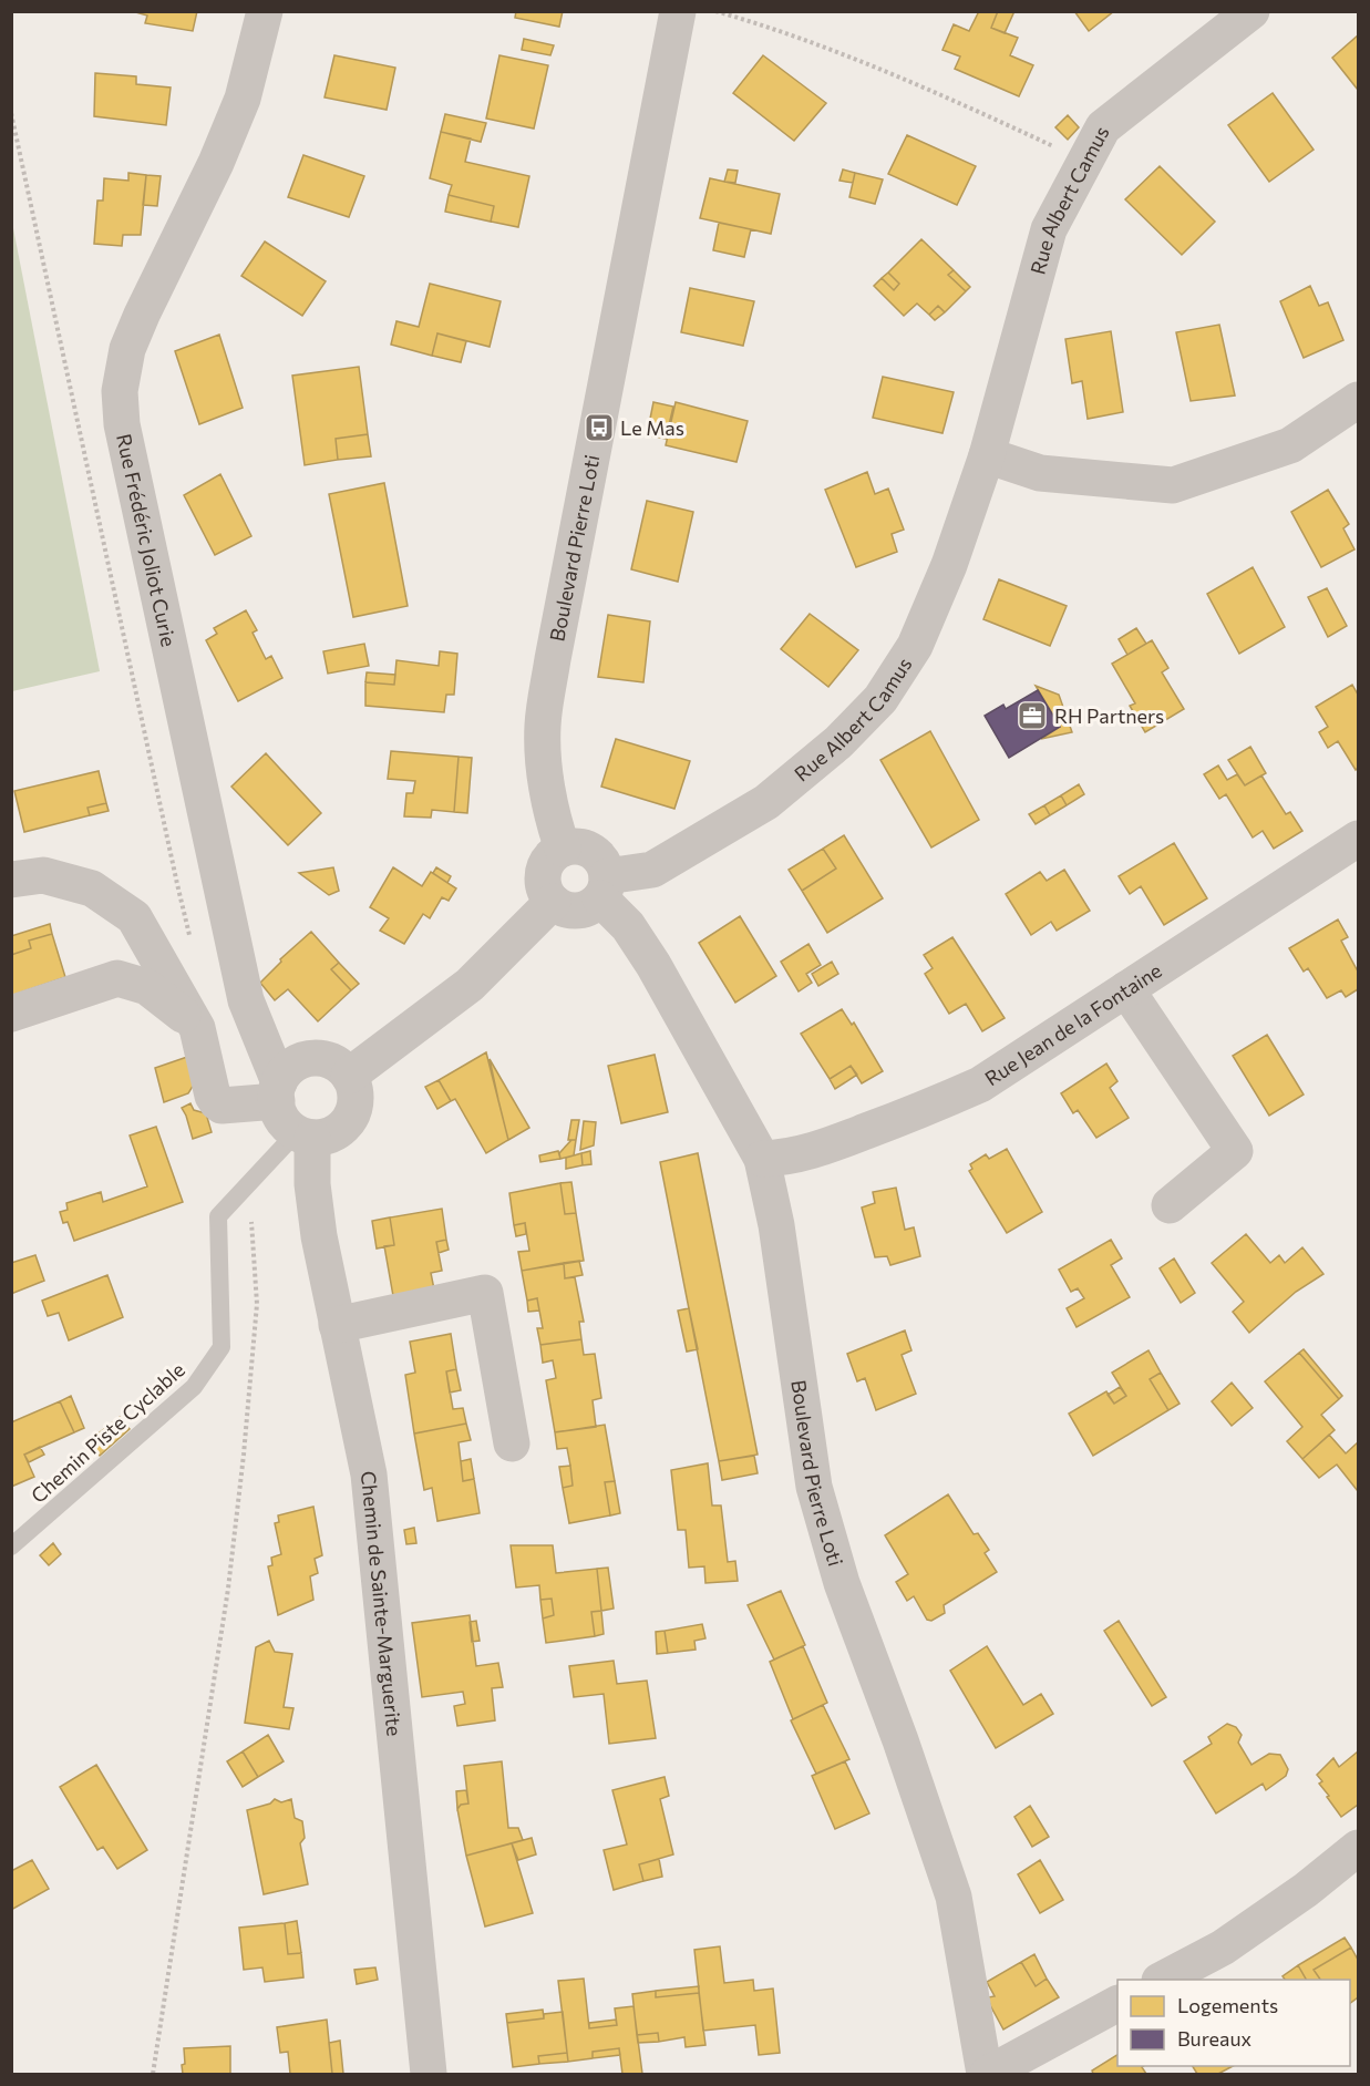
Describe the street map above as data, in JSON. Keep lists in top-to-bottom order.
{
  "streets": {
    "street": [
      "Rue Albert Camus",
      "Rue Frédéric Joliot Curie",
      "Boulevard Pierre Loti",
      "Rue Jean de la Fontaine",
      "Chemin de Sainte-Marguerite"
    ],
    "lane": ["Chemin Piste Cyclable"]
  },
  "crossings": [
    ["Rue Albert Camus", "Boulevard Pierre Loti"],
    ["Rue Frédéric Joliot Curie", "Chemin Piste Cyclable"],
    ["Rue Frédéric Joliot Curie", "Chemin de Sainte-Marguerite"],
    ["Boulevard Pierre Loti", "Rue Jean de la Fontaine"],
    ["Chemin Piste Cyclable", "Chemin de Sainte-Marguerite"]
  ],
  "places": {
    "bus stop": ["Le Mas"],
    "office": ["RH Partners"]
  },
  "legend": ["Logements", "Bureaux"]
}
